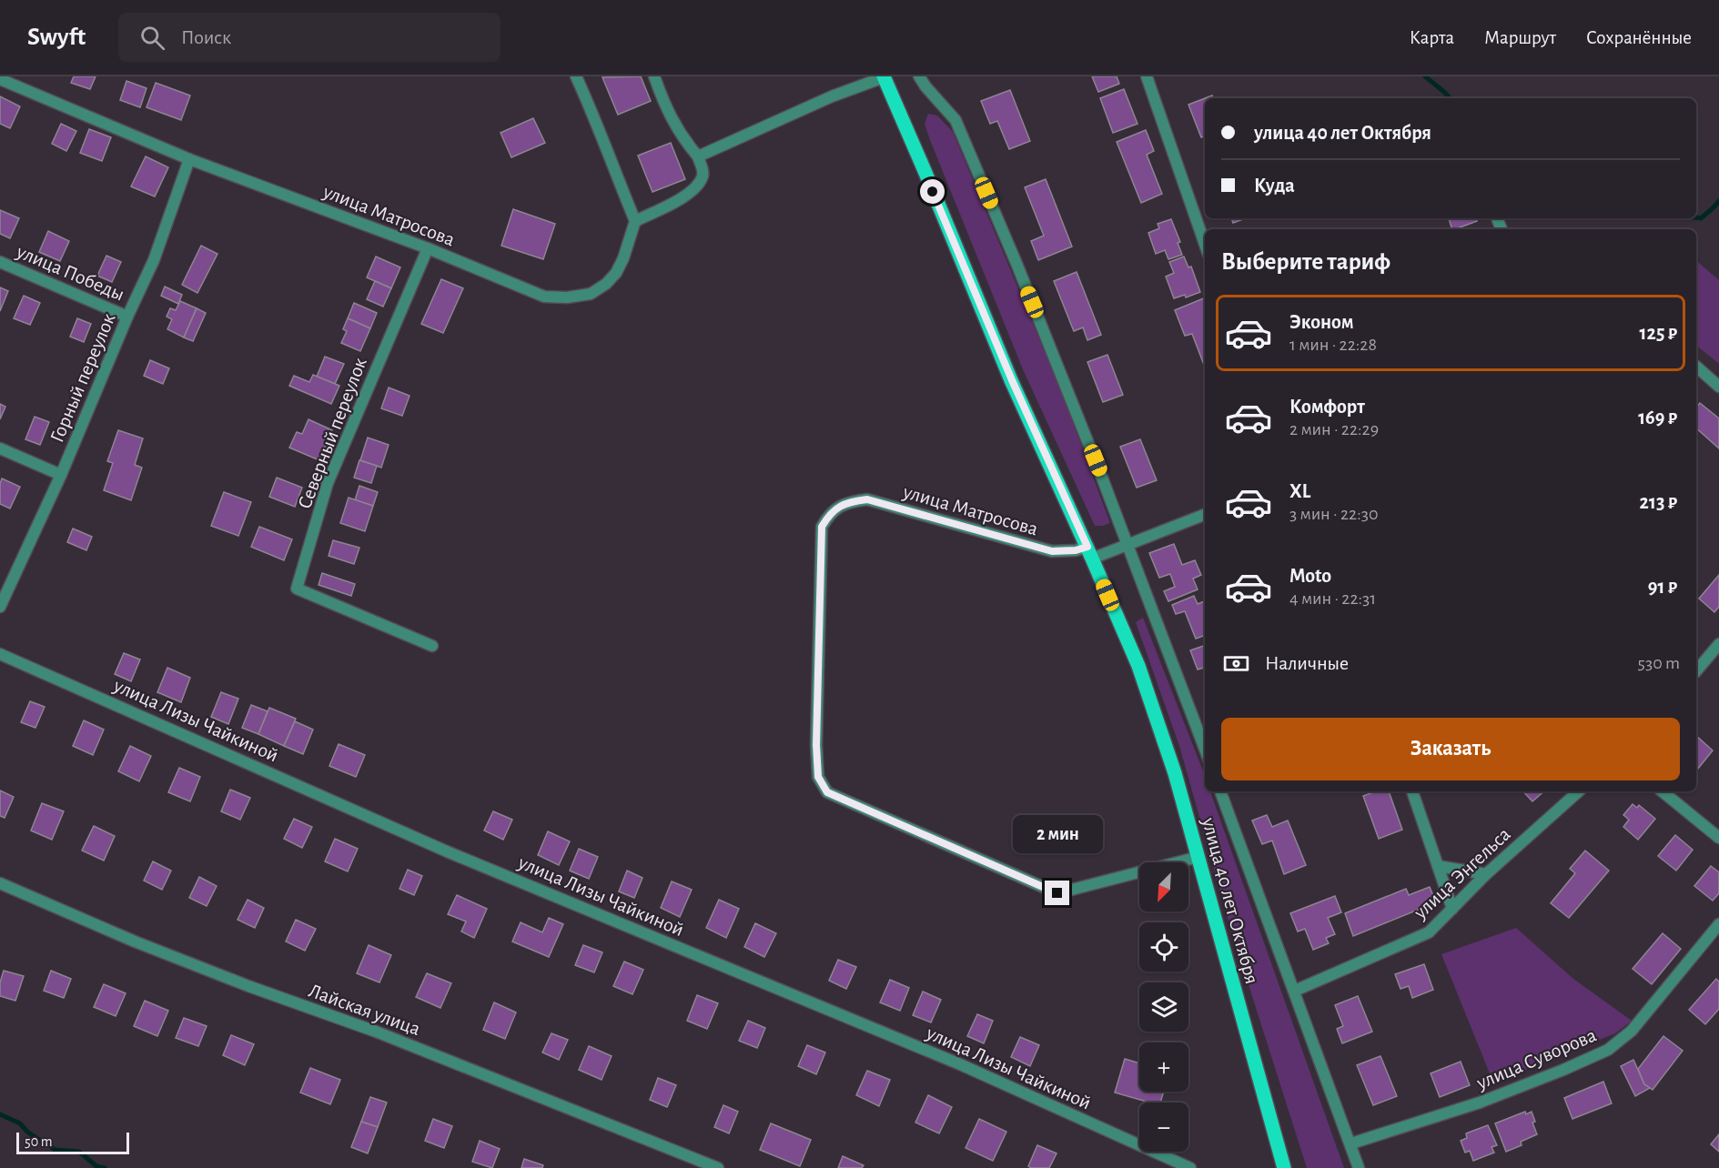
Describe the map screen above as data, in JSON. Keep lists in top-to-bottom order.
{
  "streets": {
    "main road": ["улица 40 лет Октября"],
    "street": [
      "улица Матросова",
      "улица Победы",
      "Горный переулок",
      "Северный переулок",
      "улица Лизы Чайкиной",
      "улица Энгельса",
      "Лайская улица",
      "улица Суворова"
    ]
  },
  "crossings": [
    ["улица Матросова", "Горный переулок"],
    ["улица Матросова", "Северный переулок"],
    ["улица Матросова", "улица 40 лет Октября"],
    ["улица Победы", "Горный переулок"],
    ["улица Энгельса", "улица 40 лет Октября"],
    ["улица 40 лет Октября", "улица Суворова"]
  ],
  "scale_bar": "50 m",
  "north": "bottom left",
  "page": {
    "header": "Swyft",
    "search": "Поиск",
    "nav": ["Карта", "Маршрут", "Сохранённые"],
    "banner": ["улица 40 лет Октября", "Куда"],
    "heading": "Выберите тариф",
    "list": [
      {
        "name": "Эконом",
        "note": "1 мин · 22:28",
        "value": "125 ₽"
      },
      {
        "name": "Комфорт",
        "note": "2 мин · 22:29",
        "value": "169 ₽"
      },
      {
        "name": "XL",
        "note": "3 мин · 22:30",
        "value": "213 ₽"
      },
      {
        "name": "Moto",
        "note": "4 мин · 22:31",
        "value": "91 ₽"
      }
    ],
    "pay": ["Наличные", "530 m"],
    "buttons": "Заказать",
    "bubble": "2 мин",
    "map_buttons": ["+", "−"],
    "scale": "50 m"
  }
}
